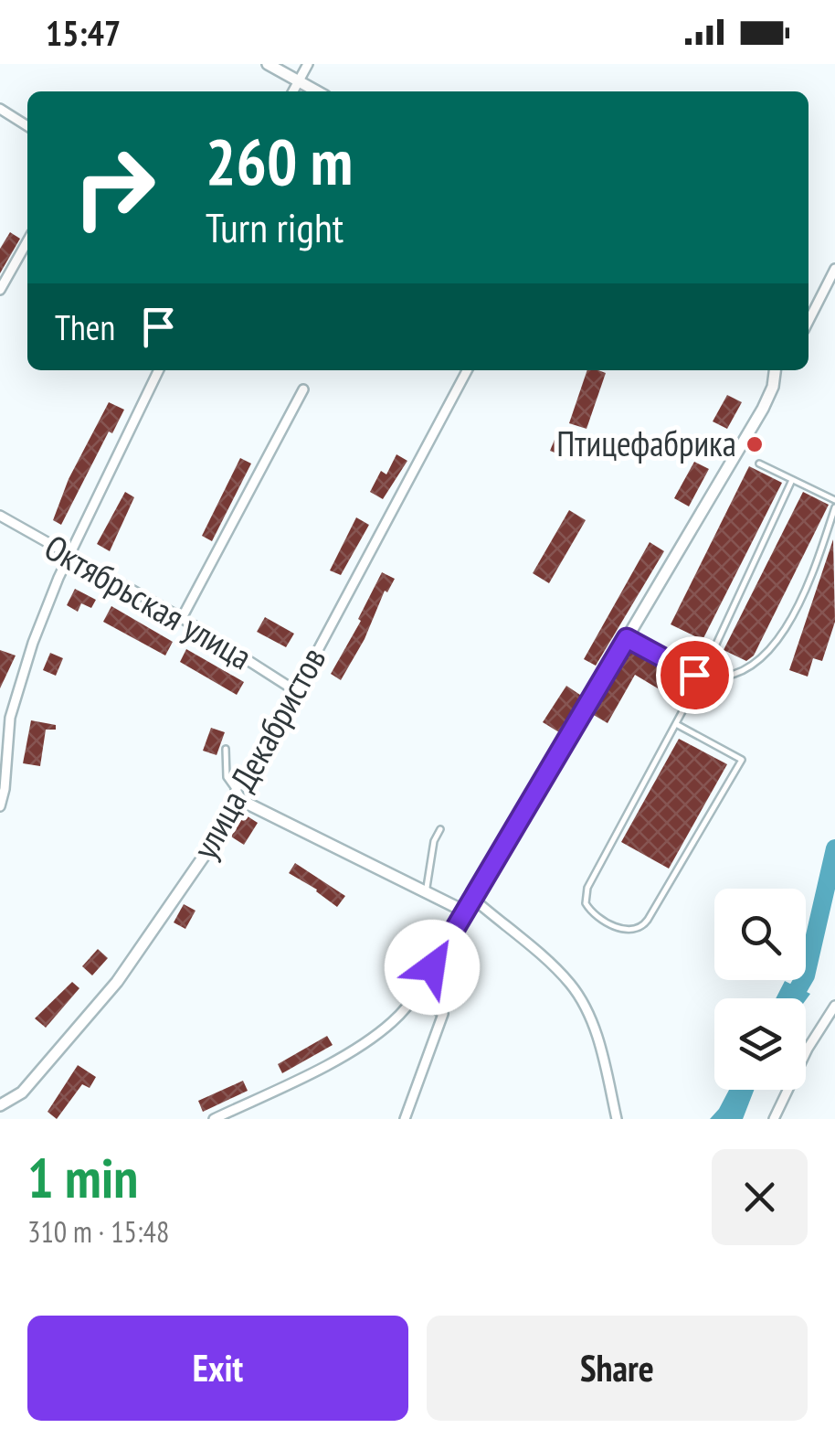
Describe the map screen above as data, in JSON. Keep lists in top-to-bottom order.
{
  "streets": {
    "street": ["Октябрьская улица", "улица Декабристов"]
  },
  "crossings": [
    ["Октябрьская улица", "улица Декабристов"]
  ],
  "places": ["Птицефабрика"],
  "page": {
    "status": "15:47",
    "turn": ["260 m", "Turn right"],
    "then": "Then",
    "heading": ["1 min", "310 m · 15:48"],
    "buttons": ["Exit", "Share"]
  }
}
